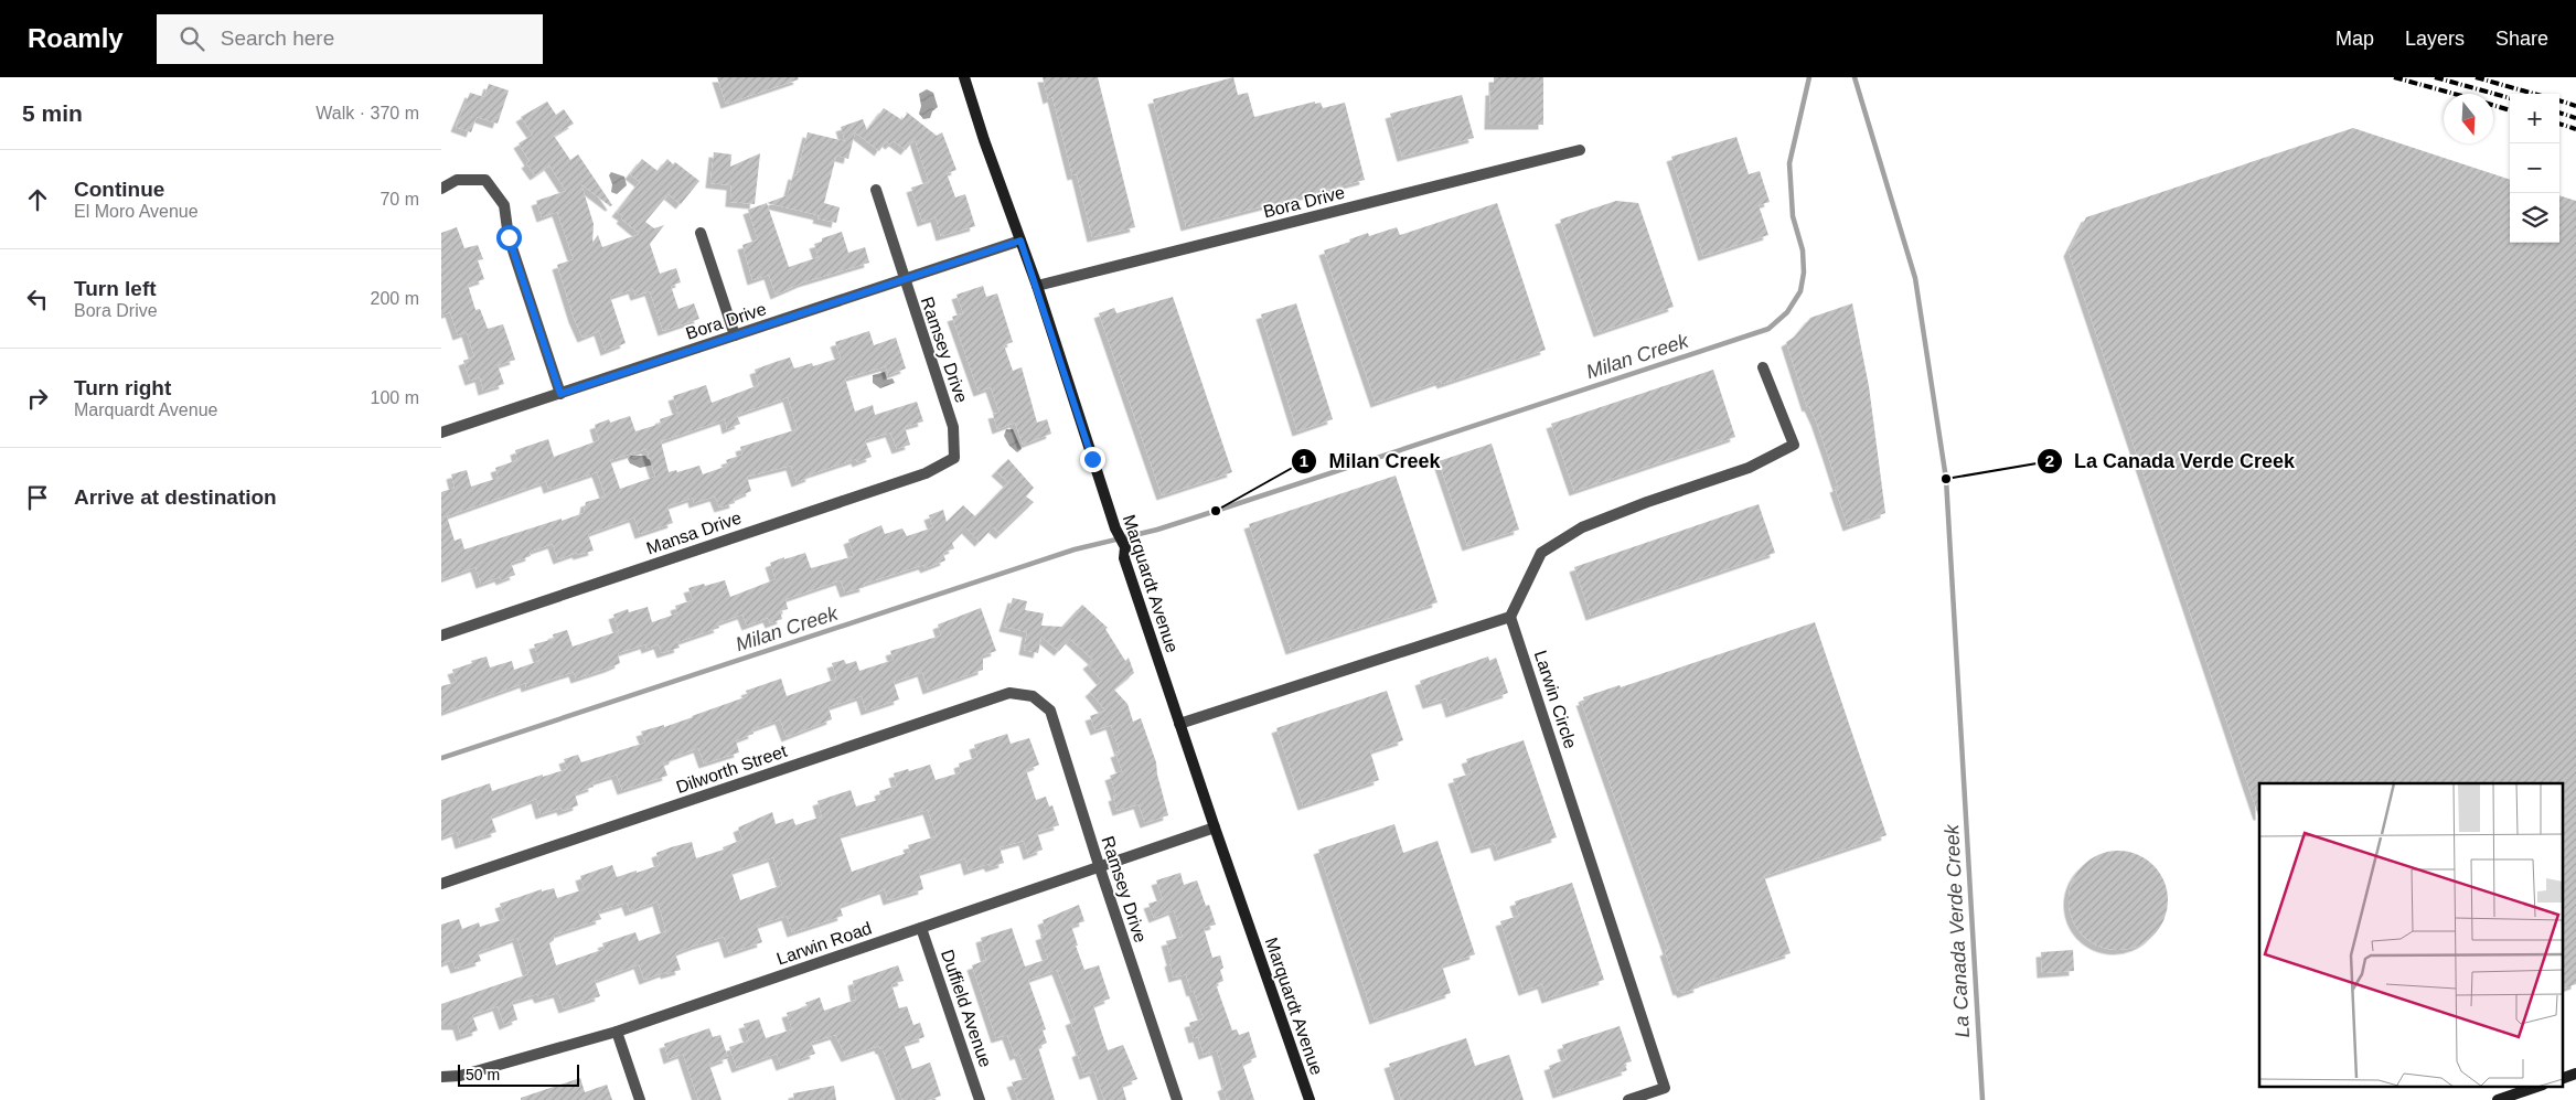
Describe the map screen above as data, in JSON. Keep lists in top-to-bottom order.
{
  "streets": {
    "street": [
      "Bora Drive",
      "Ramsey Drive",
      "Mansa Drive",
      "Marquardt Avenue",
      "Larwin Circle",
      "Dilworth Street",
      "Larwin Road",
      "Duffield Avenue"
    ]
  },
  "crossings": [
    ["Bora Drive", "Ramsey Drive"],
    ["Bora Drive", "Marquardt Avenue"],
    ["Ramsey Drive", "Mansa Drive"],
    ["Ramsey Drive", "Dilworth Street"],
    ["Ramsey Drive", "Larwin Road"],
    ["Marquardt Avenue", "Larwin Road"],
    ["Larwin Road", "Duffield Avenue"]
  ],
  "water": ["Milan Creek", "La Canada Verde Creek"],
  "places": ["La Canada Verde Creek", "Milan Creek"],
  "scale_bar": "50 m",
  "north": "bottom",
  "page": {
    "header": "Roamly",
    "search": "Search here",
    "nav": ["Map", "Layers", "Share"],
    "heading": ["5 min", "Walk · 370 m"],
    "map_buttons": ["+", "−"],
    "list": [
      ["Continue", "El Moro Avenue", "70 m"],
      ["Turn left", "Bora Drive", "200 m"],
      ["Turn right", "Marquardt Avenue", "100 m"],
      "Arrive at destination"
    ],
    "scale": "50 m"
  }
}
